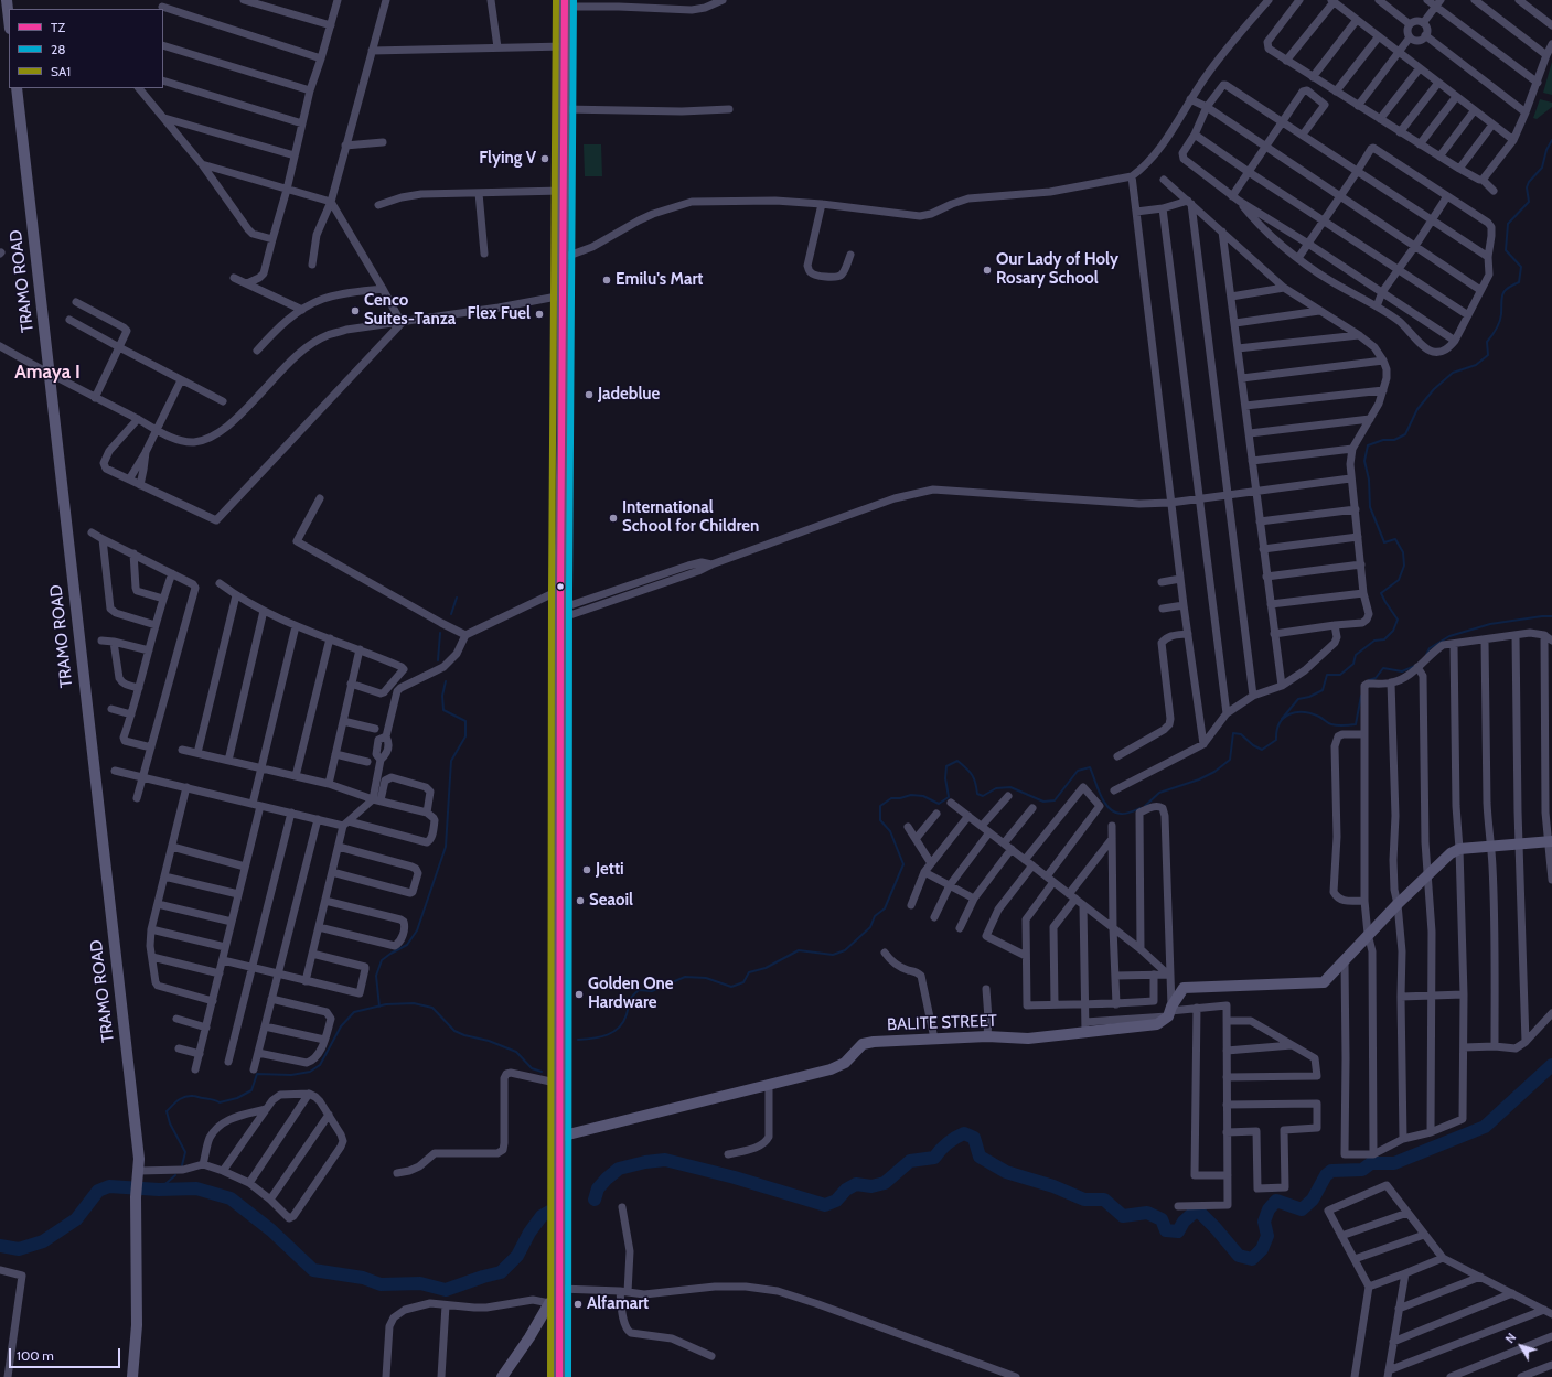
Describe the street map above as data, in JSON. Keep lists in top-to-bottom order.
{
  "streets": {
    "street": ["TRAMO ROAD", "BALITE STREET"]
  },
  "districts": ["Amaya I"],
  "places": [
    "Flying V",
    "Our Lady of Holy Rosary School",
    "Emilu's Mart",
    "Cenco Suites-Tanza",
    "Flex Fuel",
    "Jadeblue",
    "International School for Children",
    "Jetti",
    "Seaoil",
    "Golden One Hardware",
    "Alfamart"
  ],
  "lines": ["transit line TZ", "transit line 28", "transit line SA1"],
  "legend": ["TZ", "28", "SA1"],
  "scale_bar": "100 m",
  "north": "top left"
}
